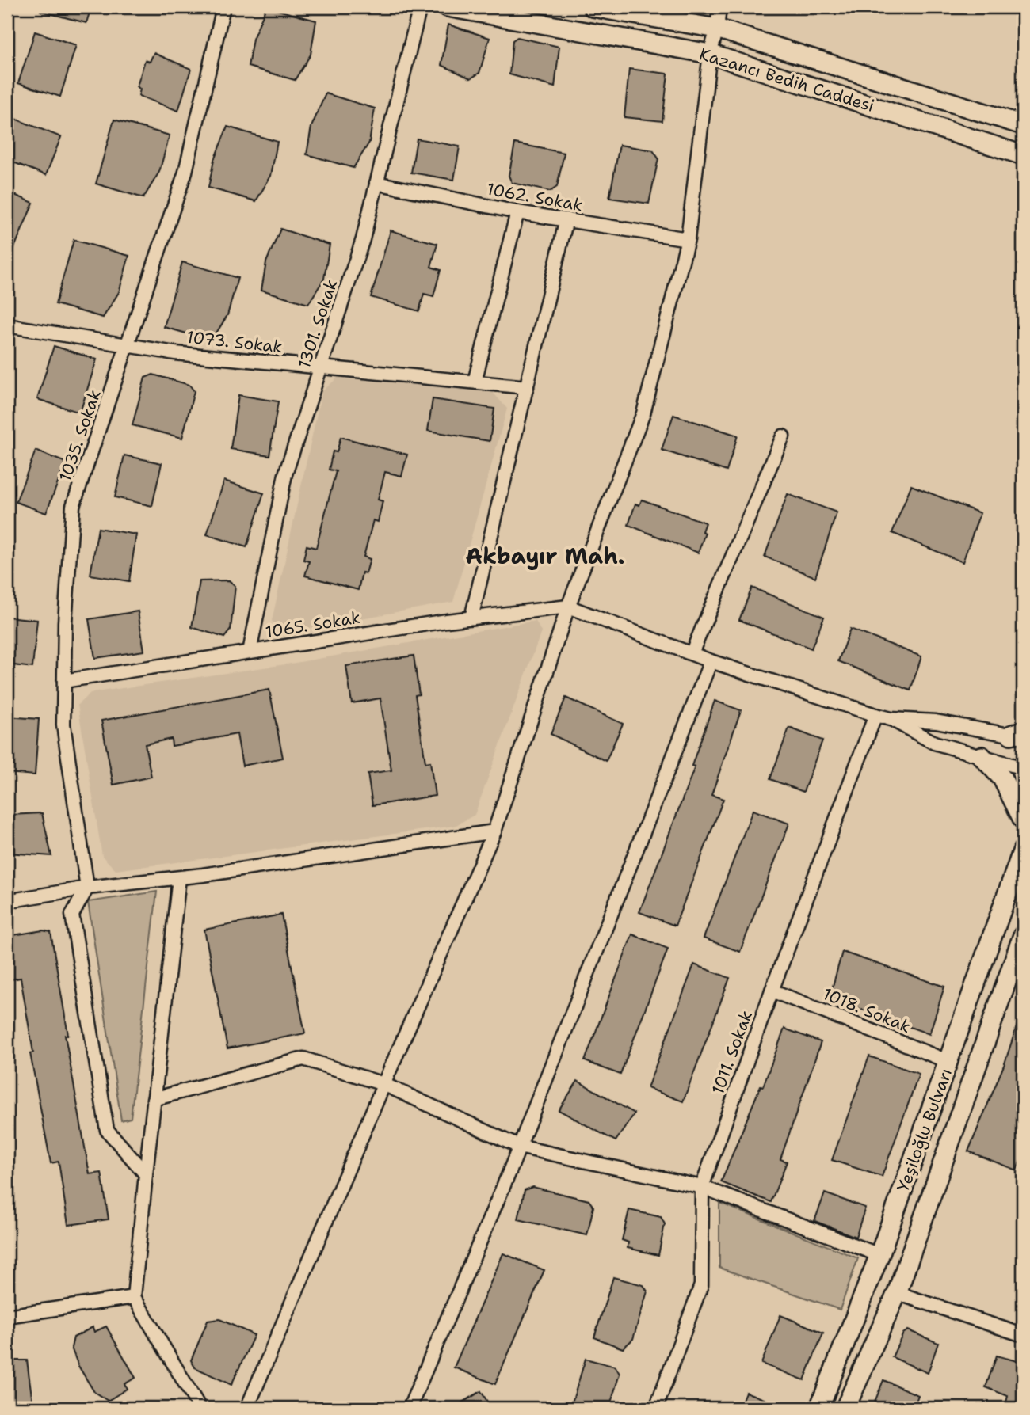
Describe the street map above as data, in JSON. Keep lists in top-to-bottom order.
{
  "streets": {
    "main road": ["Kazancı Bedih Caddesi", "Yeşiloğlu Bulvarı"],
    "street": [
      "1062. Sokak",
      "1301. Sokak",
      "1073. Sokak",
      "1035. Sokak",
      "1065. Sokak",
      "1018. Sokak",
      "1011. Sokak"
    ]
  },
  "crossings": [
    ["1062. Sokak", "1301. Sokak"],
    ["1301. Sokak", "1073. Sokak"],
    ["1301. Sokak", "1065. Sokak"],
    ["1073. Sokak", "1035. Sokak"],
    ["1035. Sokak", "1065. Sokak"],
    ["1018. Sokak", "1011. Sokak"],
    ["1018. Sokak", "Yeşiloğlu Bulvarı"]
  ],
  "districts": ["Akbayır Mah."]
}
